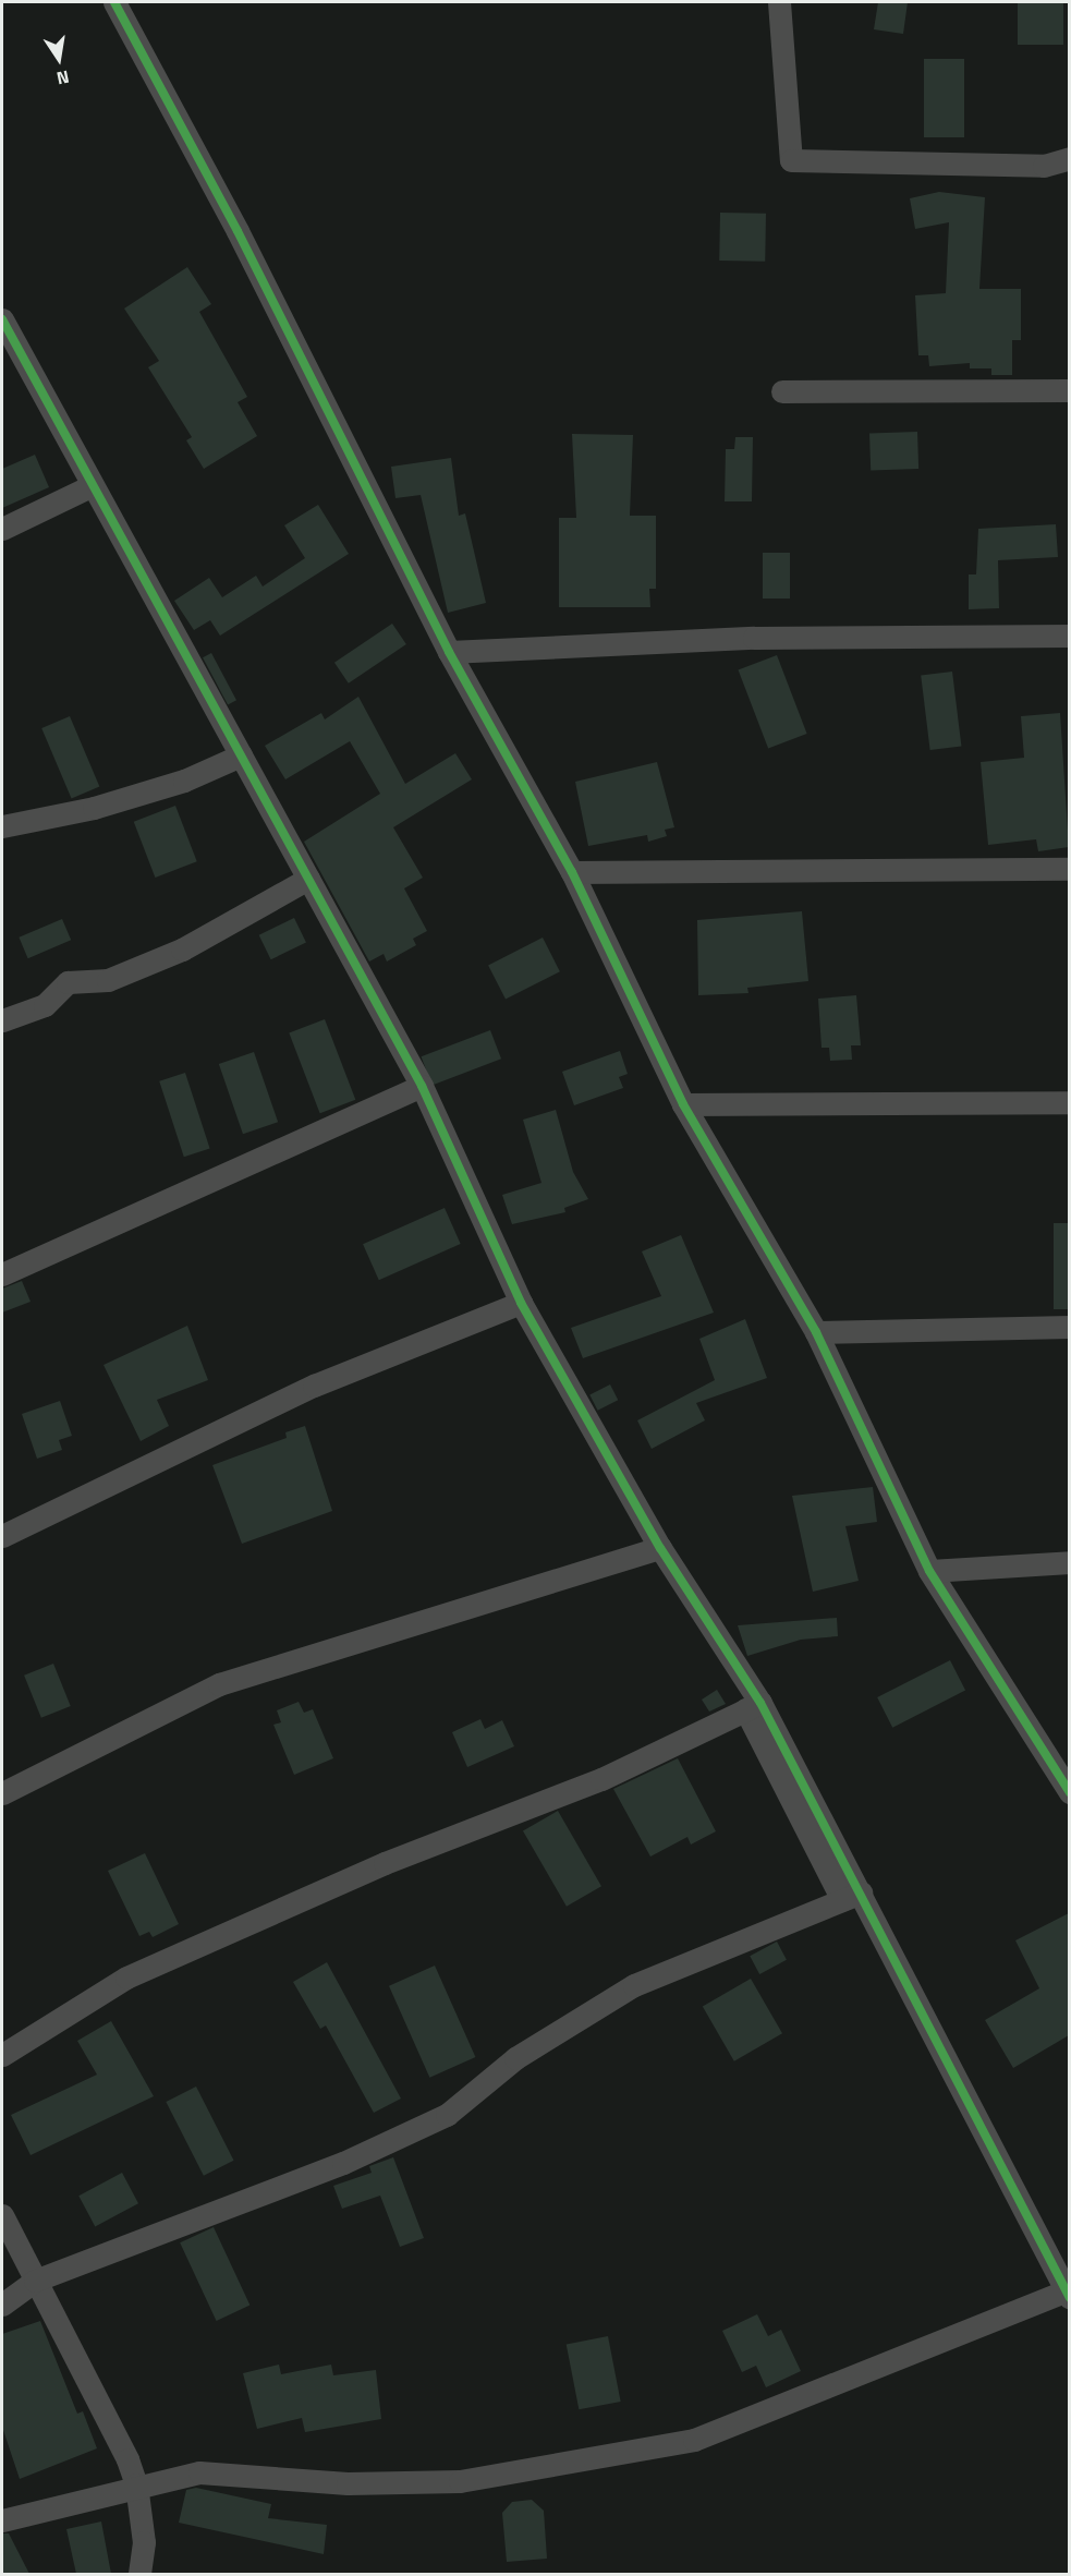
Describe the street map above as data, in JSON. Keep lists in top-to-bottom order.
{
  "north": "bottom"
}
